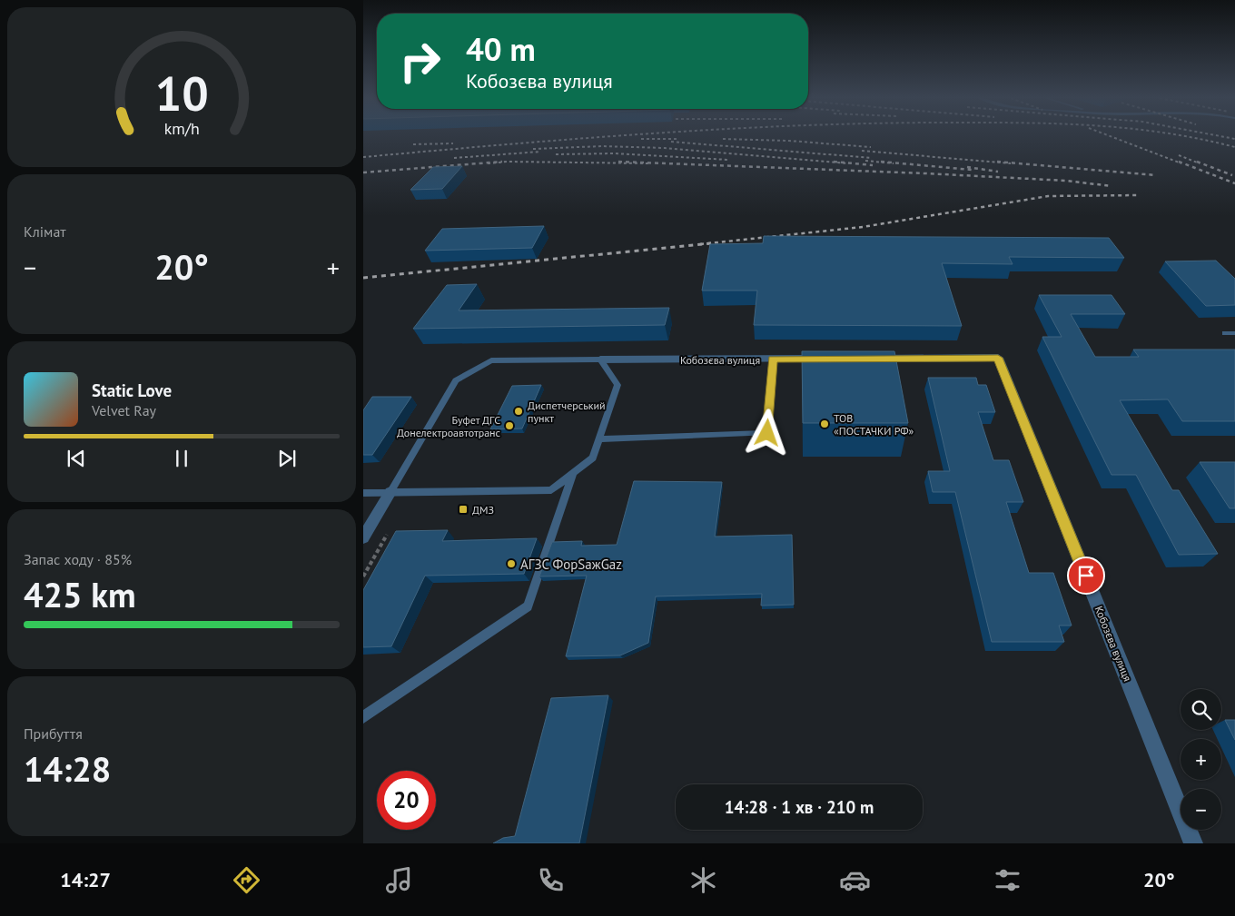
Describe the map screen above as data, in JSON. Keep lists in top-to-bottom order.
{
  "streets": {
    "street": ["Кобозєва вулиця"]
  },
  "places": {
    "other": [
      "Диспетчерський пункт",
      "ТОВ «ПОСТАЧКИ РФ»",
      "Буфет ДГС Донелектроавтотранс",
      "АГЗС ФорSажGaz"
    ],
    "transit": ["ДМЗ"]
  },
  "page": {
    "turn": ["40 m", "Кобозєва вулиця"],
    "tile": [
      "Клімат",
      ["Запас ходу · 85%", "425 km"],
      ["Прибуття", "14:28"]
    ],
    "heat": ["−", "20°", "+"],
    "song": ["Static Love", "Velvet Ray"],
    "map_buttons": ["+", "−"],
    "limit": "20",
    "trip": "14:28 · 1 хв · 210 m",
    "tabs": ["14:27", "20°"],
    "gauge": ["10", "km/h"]
  }
}
